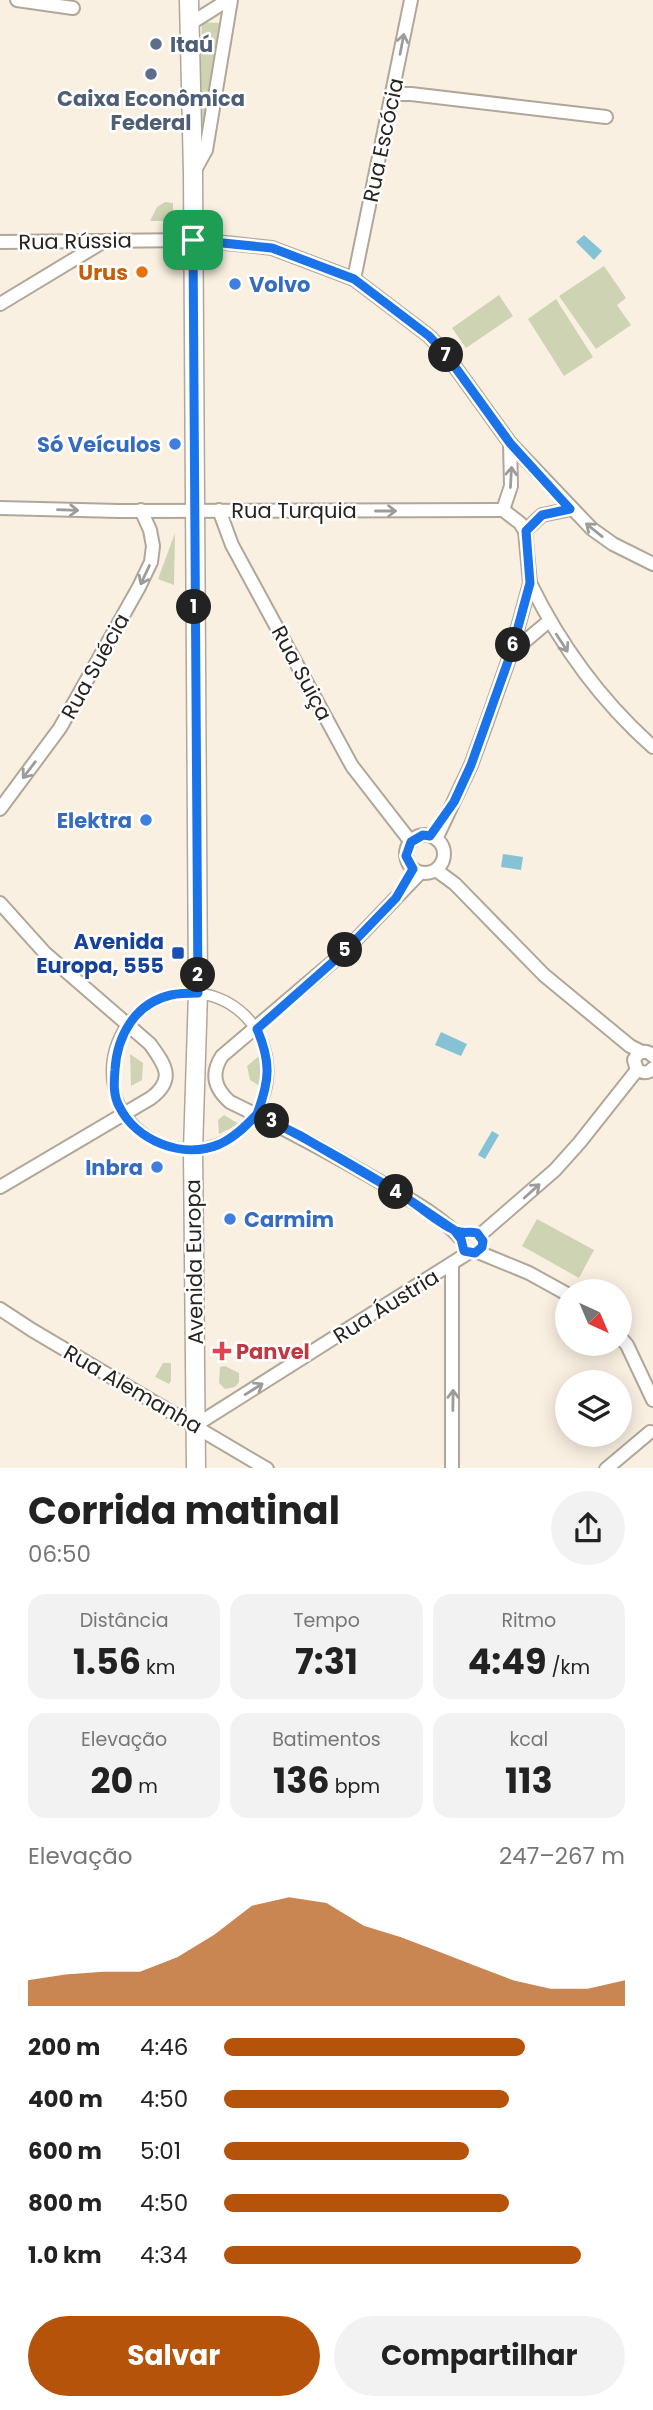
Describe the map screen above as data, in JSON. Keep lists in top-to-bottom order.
{
  "streets": {
    "main road": ["Avenida Europa"],
    "street": [
      "Rua Escócia",
      "Rua Rússia",
      "Rua Turquia",
      "Rua Suécia",
      "Rua Suiça",
      "Rua Áustria",
      "Rua Alemanha"
    ]
  },
  "crossings": [
    ["Rua Escócia", "Rua Rússia"],
    ["Rua Rússia", "Avenida Europa"],
    ["Rua Turquia", "Rua Suécia"],
    ["Rua Turquia", "Rua Suiça"],
    ["Rua Turquia", "Avenida Europa"],
    ["Avenida Europa", "Rua Áustria"],
    ["Avenida Europa", "Rua Alemanha"],
    ["Rua Áustria", "Rua Alemanha"]
  ],
  "one_way": ["Rua Turquia", "Rua Suécia", "Rua Áustria"],
  "places": {
    "other": [
      "Itaú",
      "Caixa Econômica Federal",
      "Urus",
      "Volvo",
      "Só Veículos",
      "Elektra",
      "Inbra",
      "Carmim"
    ],
    "transit": ["Avenida Europa, 555"],
    "health": ["Panvel"]
  },
  "north": "bottom right",
  "page": {
    "pins": [
      "7",
      "1",
      "6",
      "5",
      "2",
      "3",
      "4"
    ],
    "heading": ["Corrida matinal", "06:50"],
    "stats": [
      ["Distância", "1.56 km"],
      ["Tempo", "7:31"],
      ["Ritmo", "4:49 /km"],
      ["Elevação", "20 m"],
      ["Batimentos", "136 bpm"],
      ["kcal", "113"]
    ],
    "chart": ["Elevação", "247–267 m"],
    "list": [
      {
        "name": "200 m",
        "note": "4:46"
      },
      {
        "name": "400 m",
        "note": "4:50"
      },
      {
        "name": "600 m",
        "note": "5:01"
      },
      {
        "name": "800 m",
        "note": "4:50"
      },
      {
        "name": "1.0 km",
        "note": "4:34"
      }
    ],
    "buttons": ["Salvar", "Compartilhar"]
  }
}
